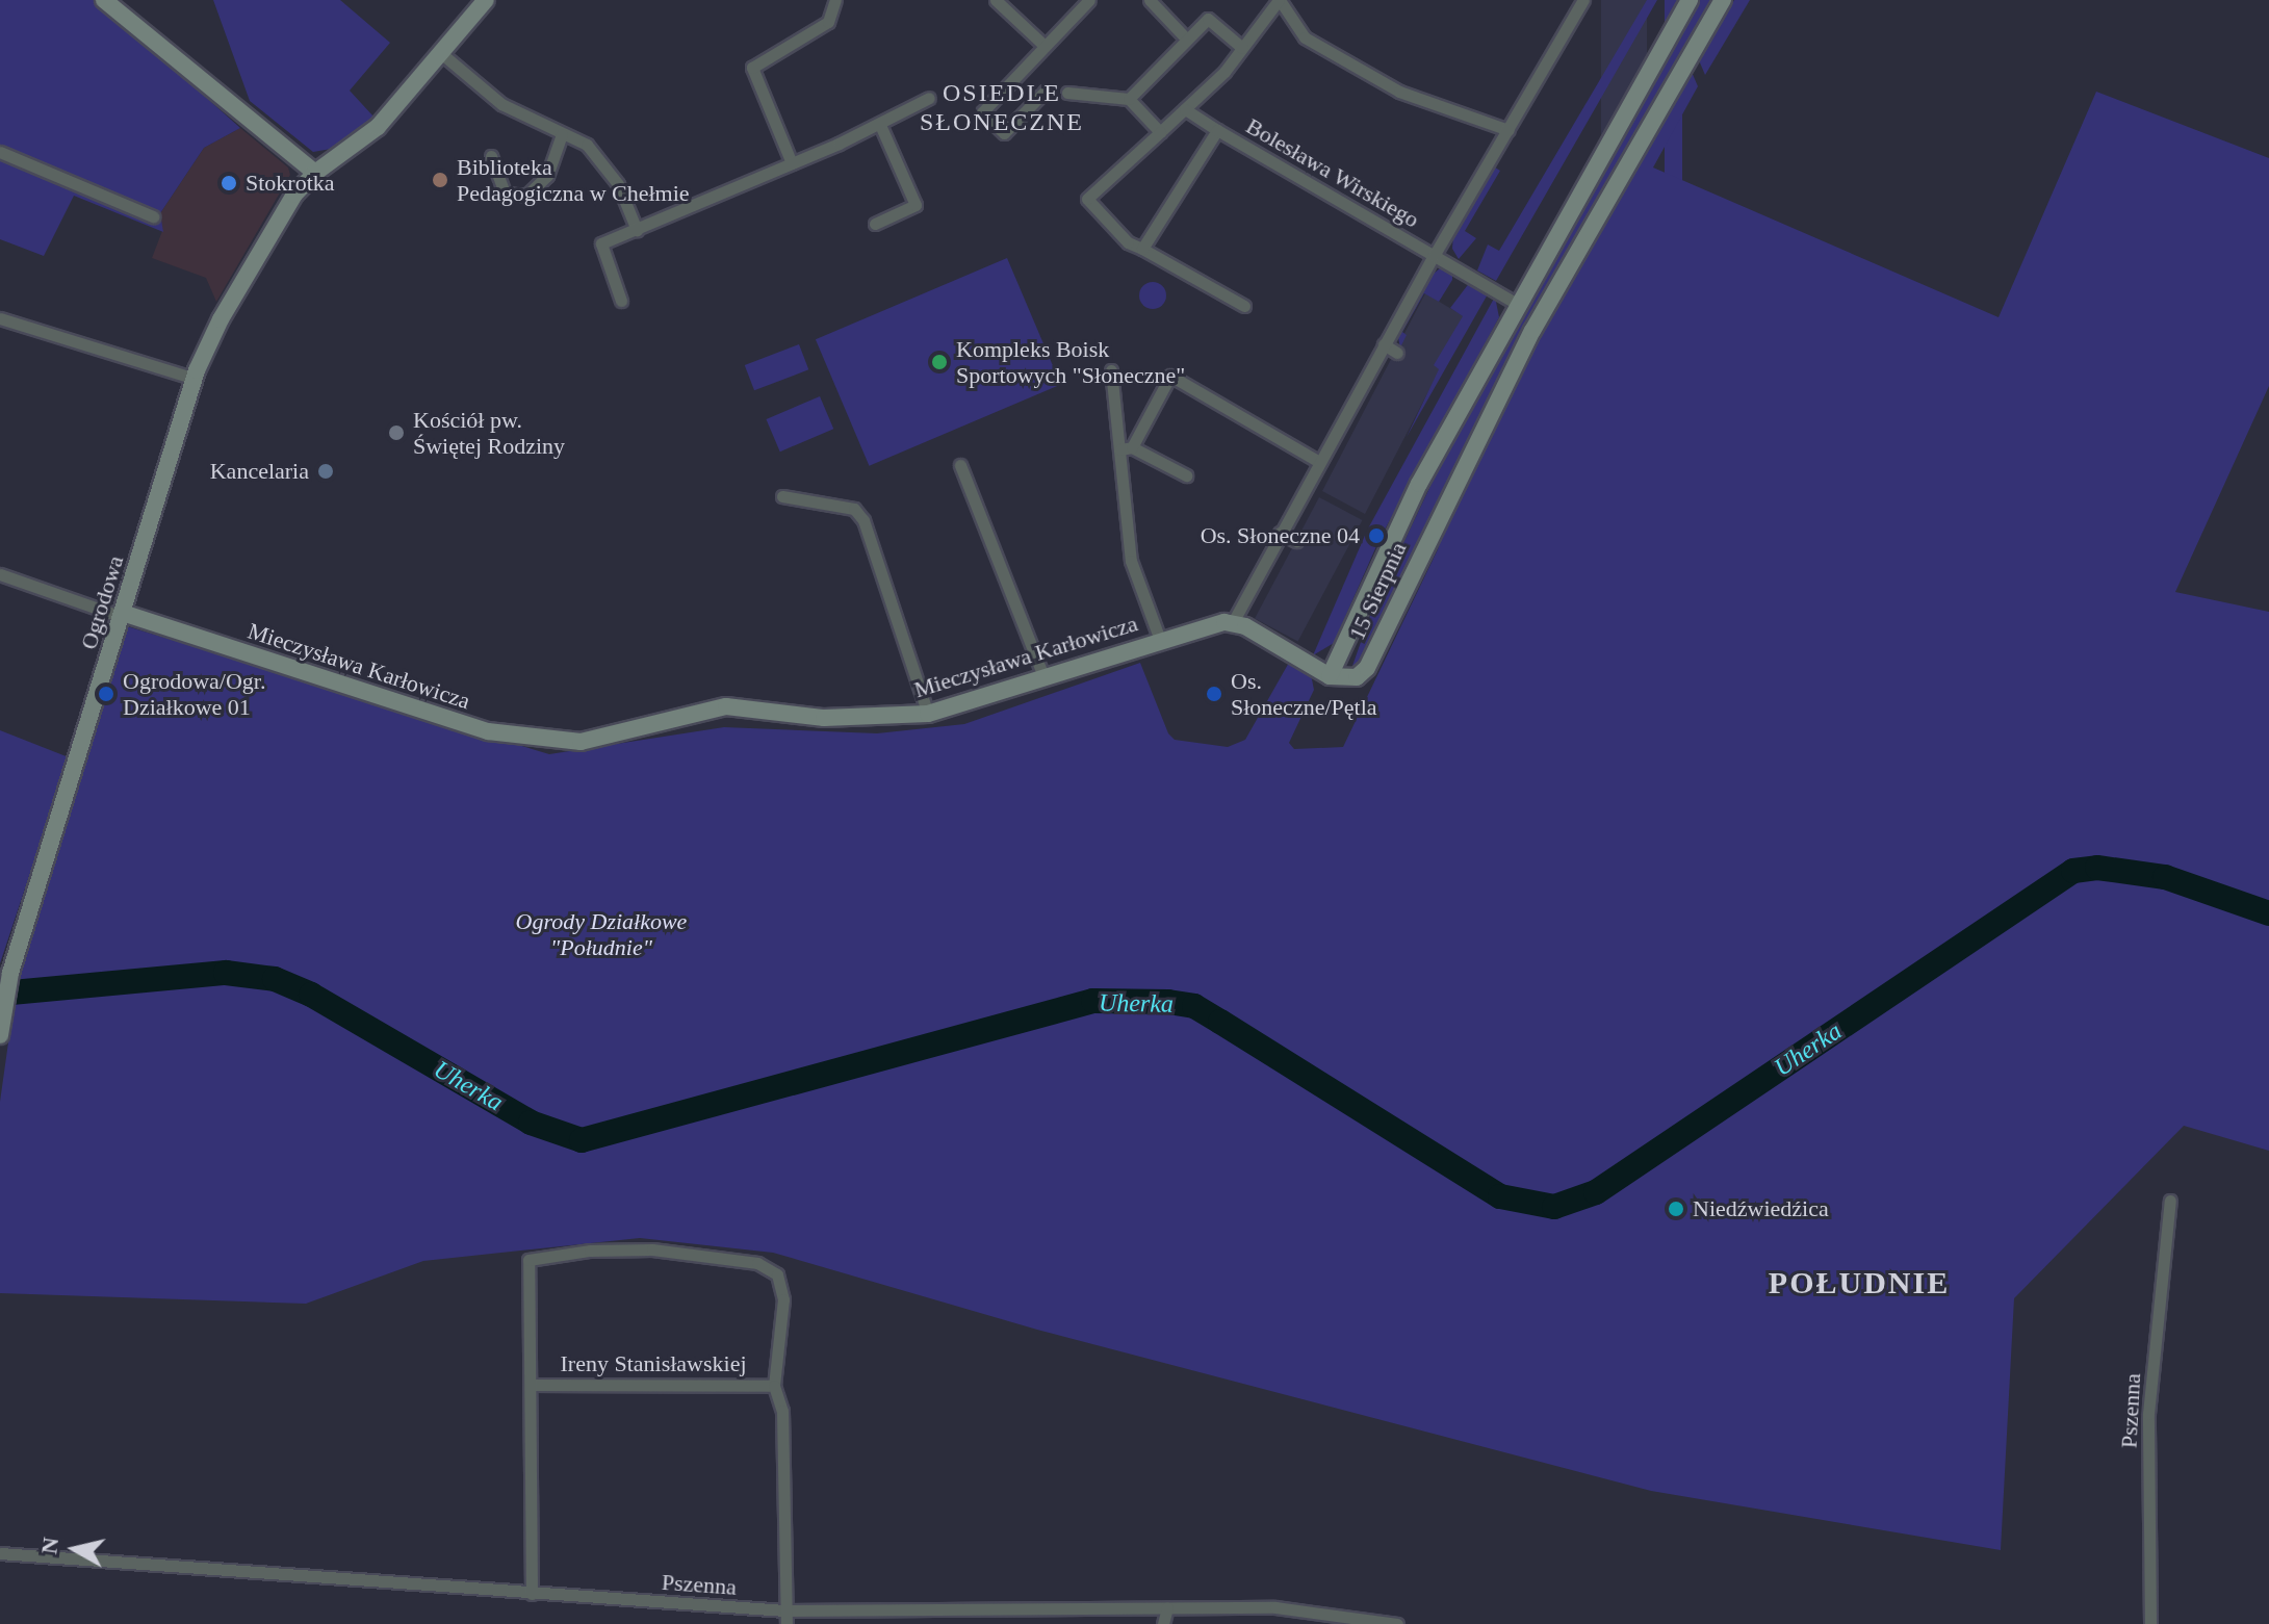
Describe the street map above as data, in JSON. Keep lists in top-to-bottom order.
{
  "streets": {
    "street": [
      "Bolesława Wirskiego",
      "15 Sierpnia",
      "Ogrodowa",
      "Mieczysława Karłowicza",
      "Ireny Stanisławskiej",
      "Pszenna"
    ]
  },
  "crossings": [
    ["Bolesława Wirskiego", "15 Sierpnia"],
    ["Ogrodowa", "Mieczysława Karłowicza"],
    ["Ireny Stanisławskiej", "Pszenna"]
  ],
  "districts": ["OSIEDLE SŁONECZNE", "POŁUDNIE"],
  "water": ["Uherka"],
  "parks": ["Ogrody Działkowe \"Południe\""],
  "places": [
    "Biblioteka Pedagogiczna w Chełmie",
    "Stokrotka",
    "Kompleks Boisk Sportowych \"Słoneczne\"",
    "Kościół pw. Świętej Rodziny",
    "Kancelaria",
    "Os. Słoneczne 04",
    "Ogrodowa/Ogr. Działkowe 01",
    "Os. Słoneczne/Pętla",
    "Niedźwiedźica"
  ],
  "north": "left"
}
